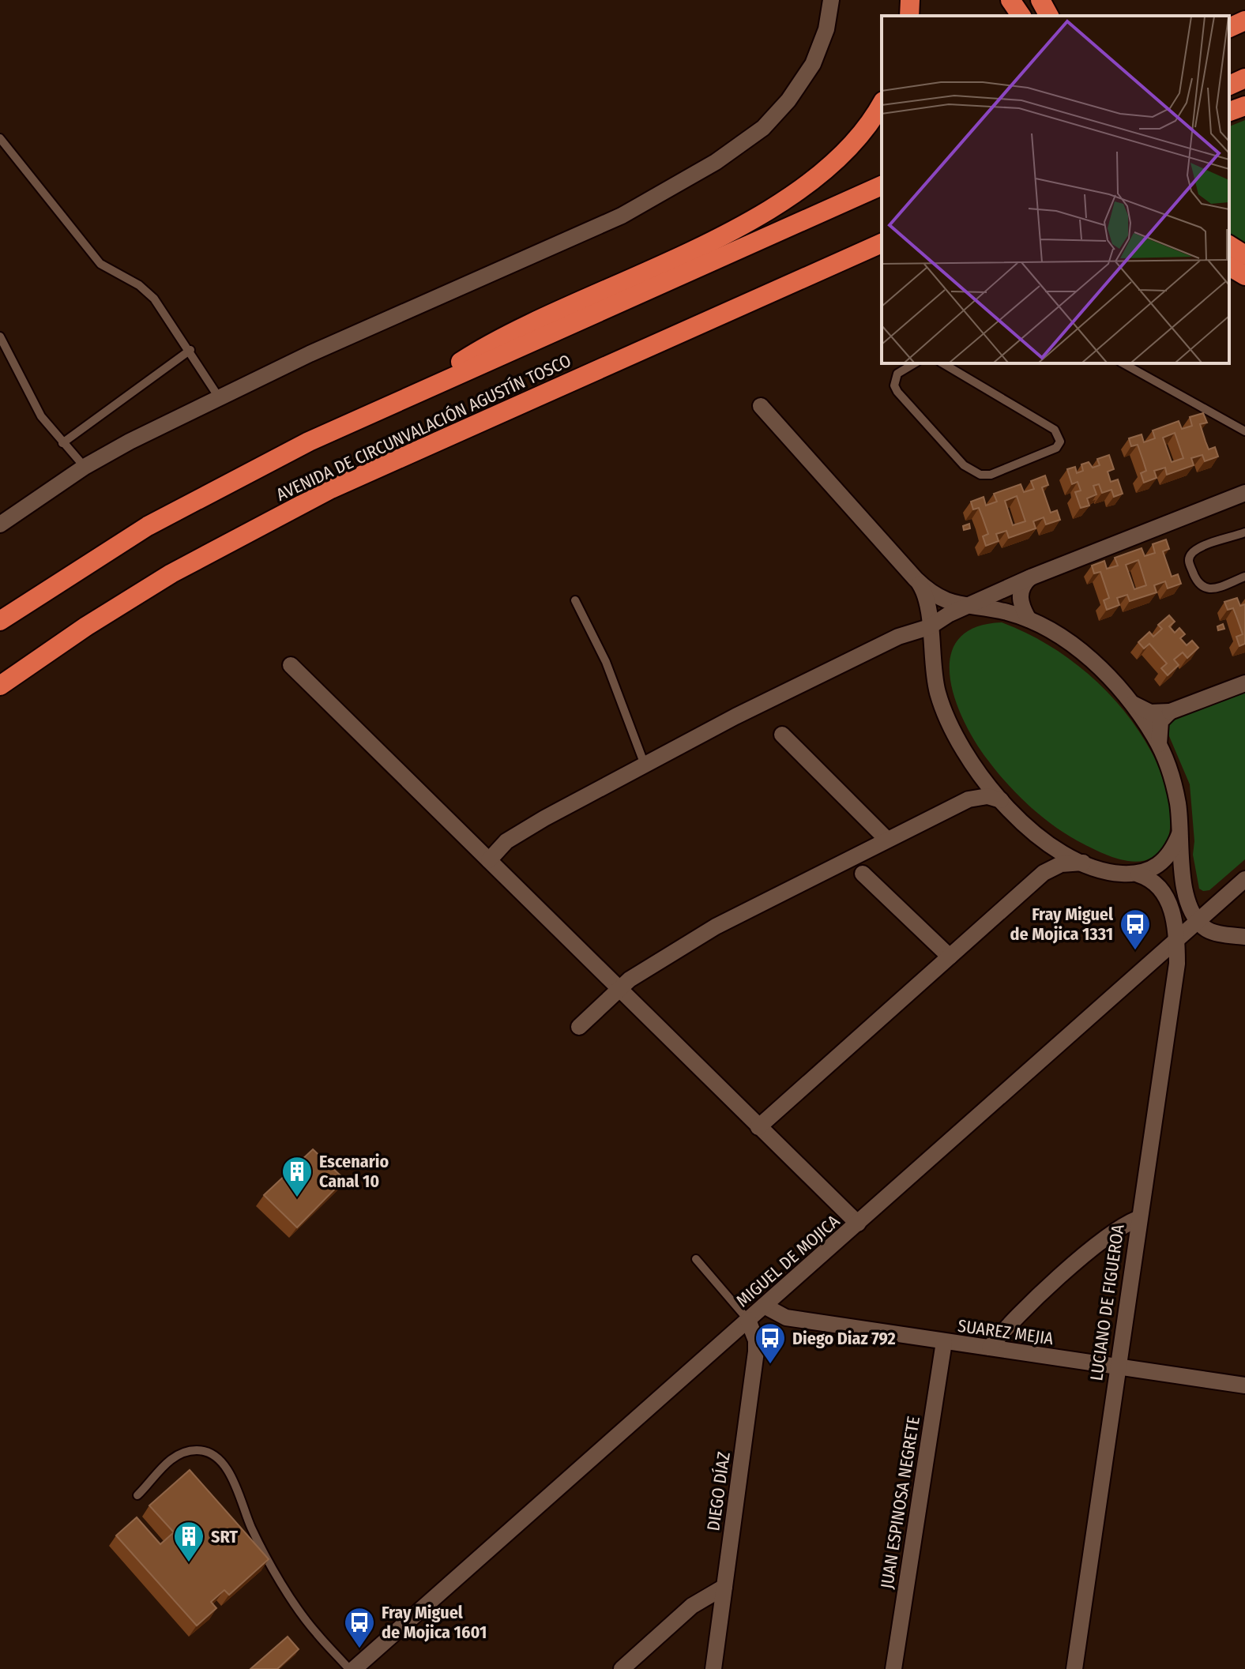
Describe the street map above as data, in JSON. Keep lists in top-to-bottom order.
{
  "streets": {
    "highway": ["AVENIDA DE CIRCUNVALACIÓN AGUSTÍN TOSCO"],
    "street": [
      "MIGUEL DE MOJICA",
      "LUCIANO DE FIGUEROA",
      "SUAREZ MEJIA",
      "DIEGO DÍAZ",
      "JUAN ESPINOSA NEGRETE"
    ]
  },
  "crossings": [
    ["MIGUEL DE MOJICA", "LUCIANO DE FIGUEROA"],
    ["MIGUEL DE MOJICA", "SUAREZ MEJIA"],
    ["MIGUEL DE MOJICA", "DIEGO DÍAZ"],
    ["LUCIANO DE FIGUEROA", "SUAREZ MEJIA"],
    ["SUAREZ MEJIA", "JUAN ESPINOSA NEGRETE"]
  ],
  "places": {
    "bus stop": ["Fray Miguel de Mojica 1331", "Diego Diaz 792", "Fray Miguel de Mojica 1601"],
    "building": ["Escenario Canal 10", "SRT"]
  }
}
